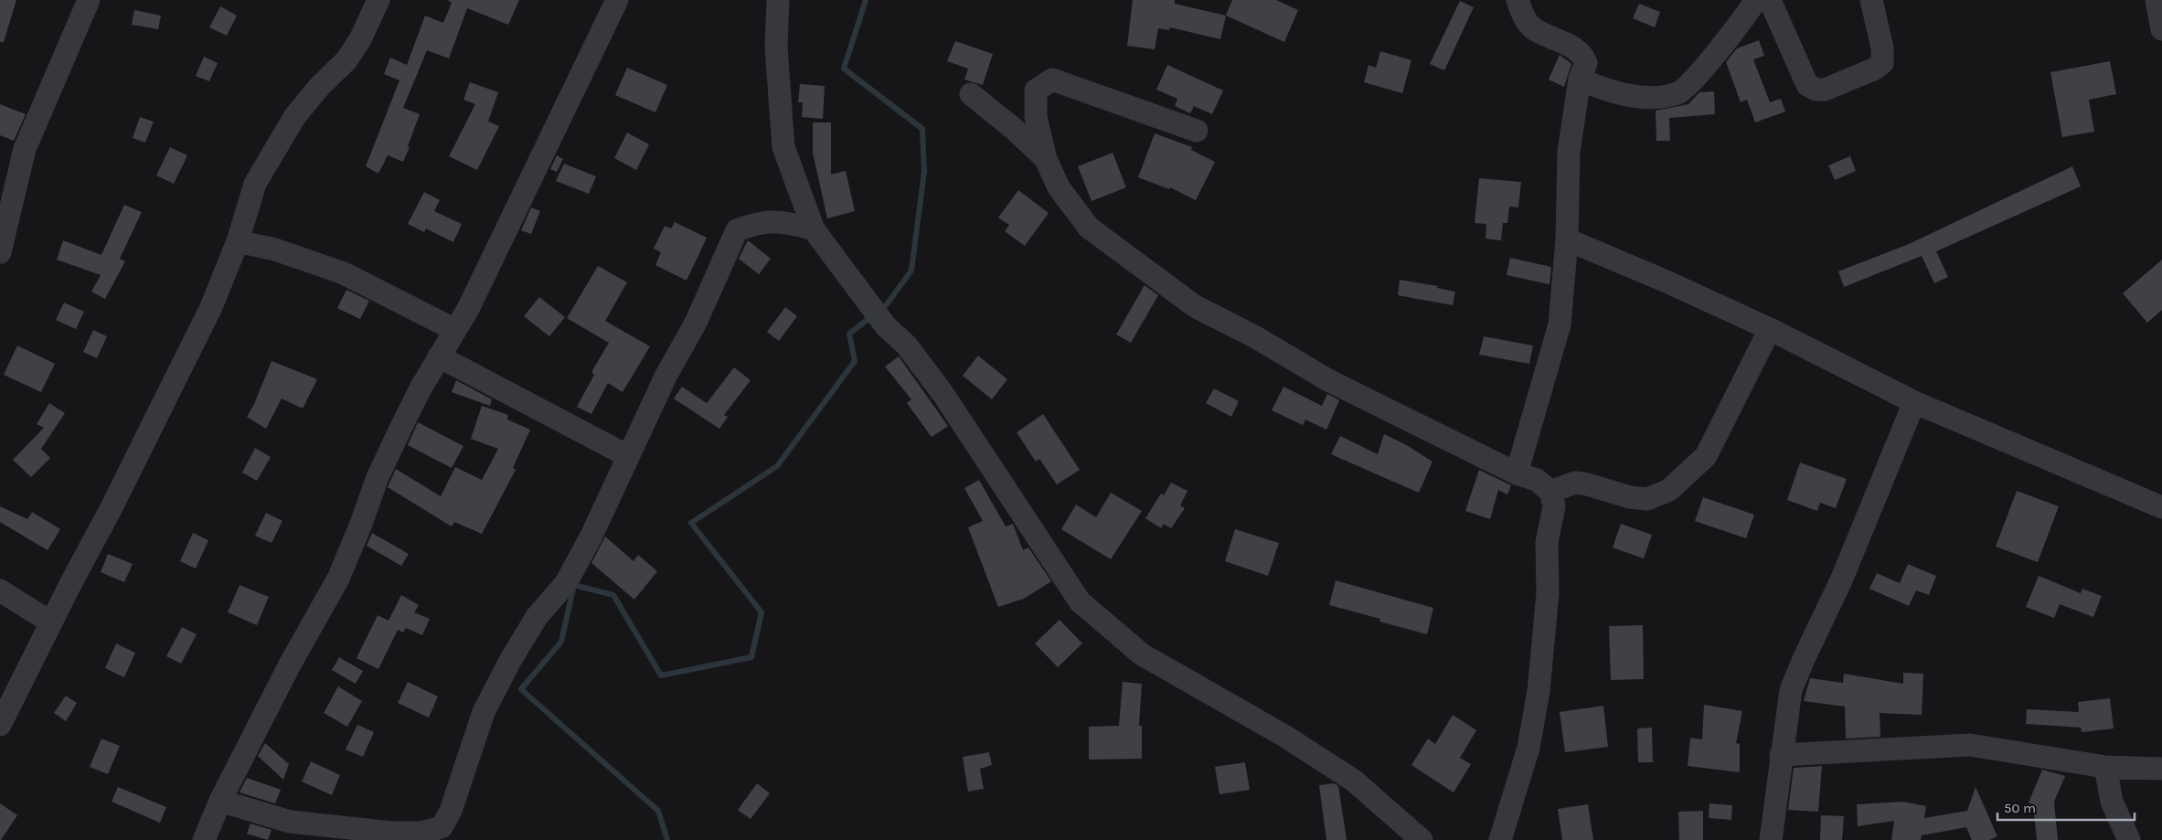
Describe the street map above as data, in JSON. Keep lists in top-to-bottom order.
{
  "scale_bar": "50 m"
}
